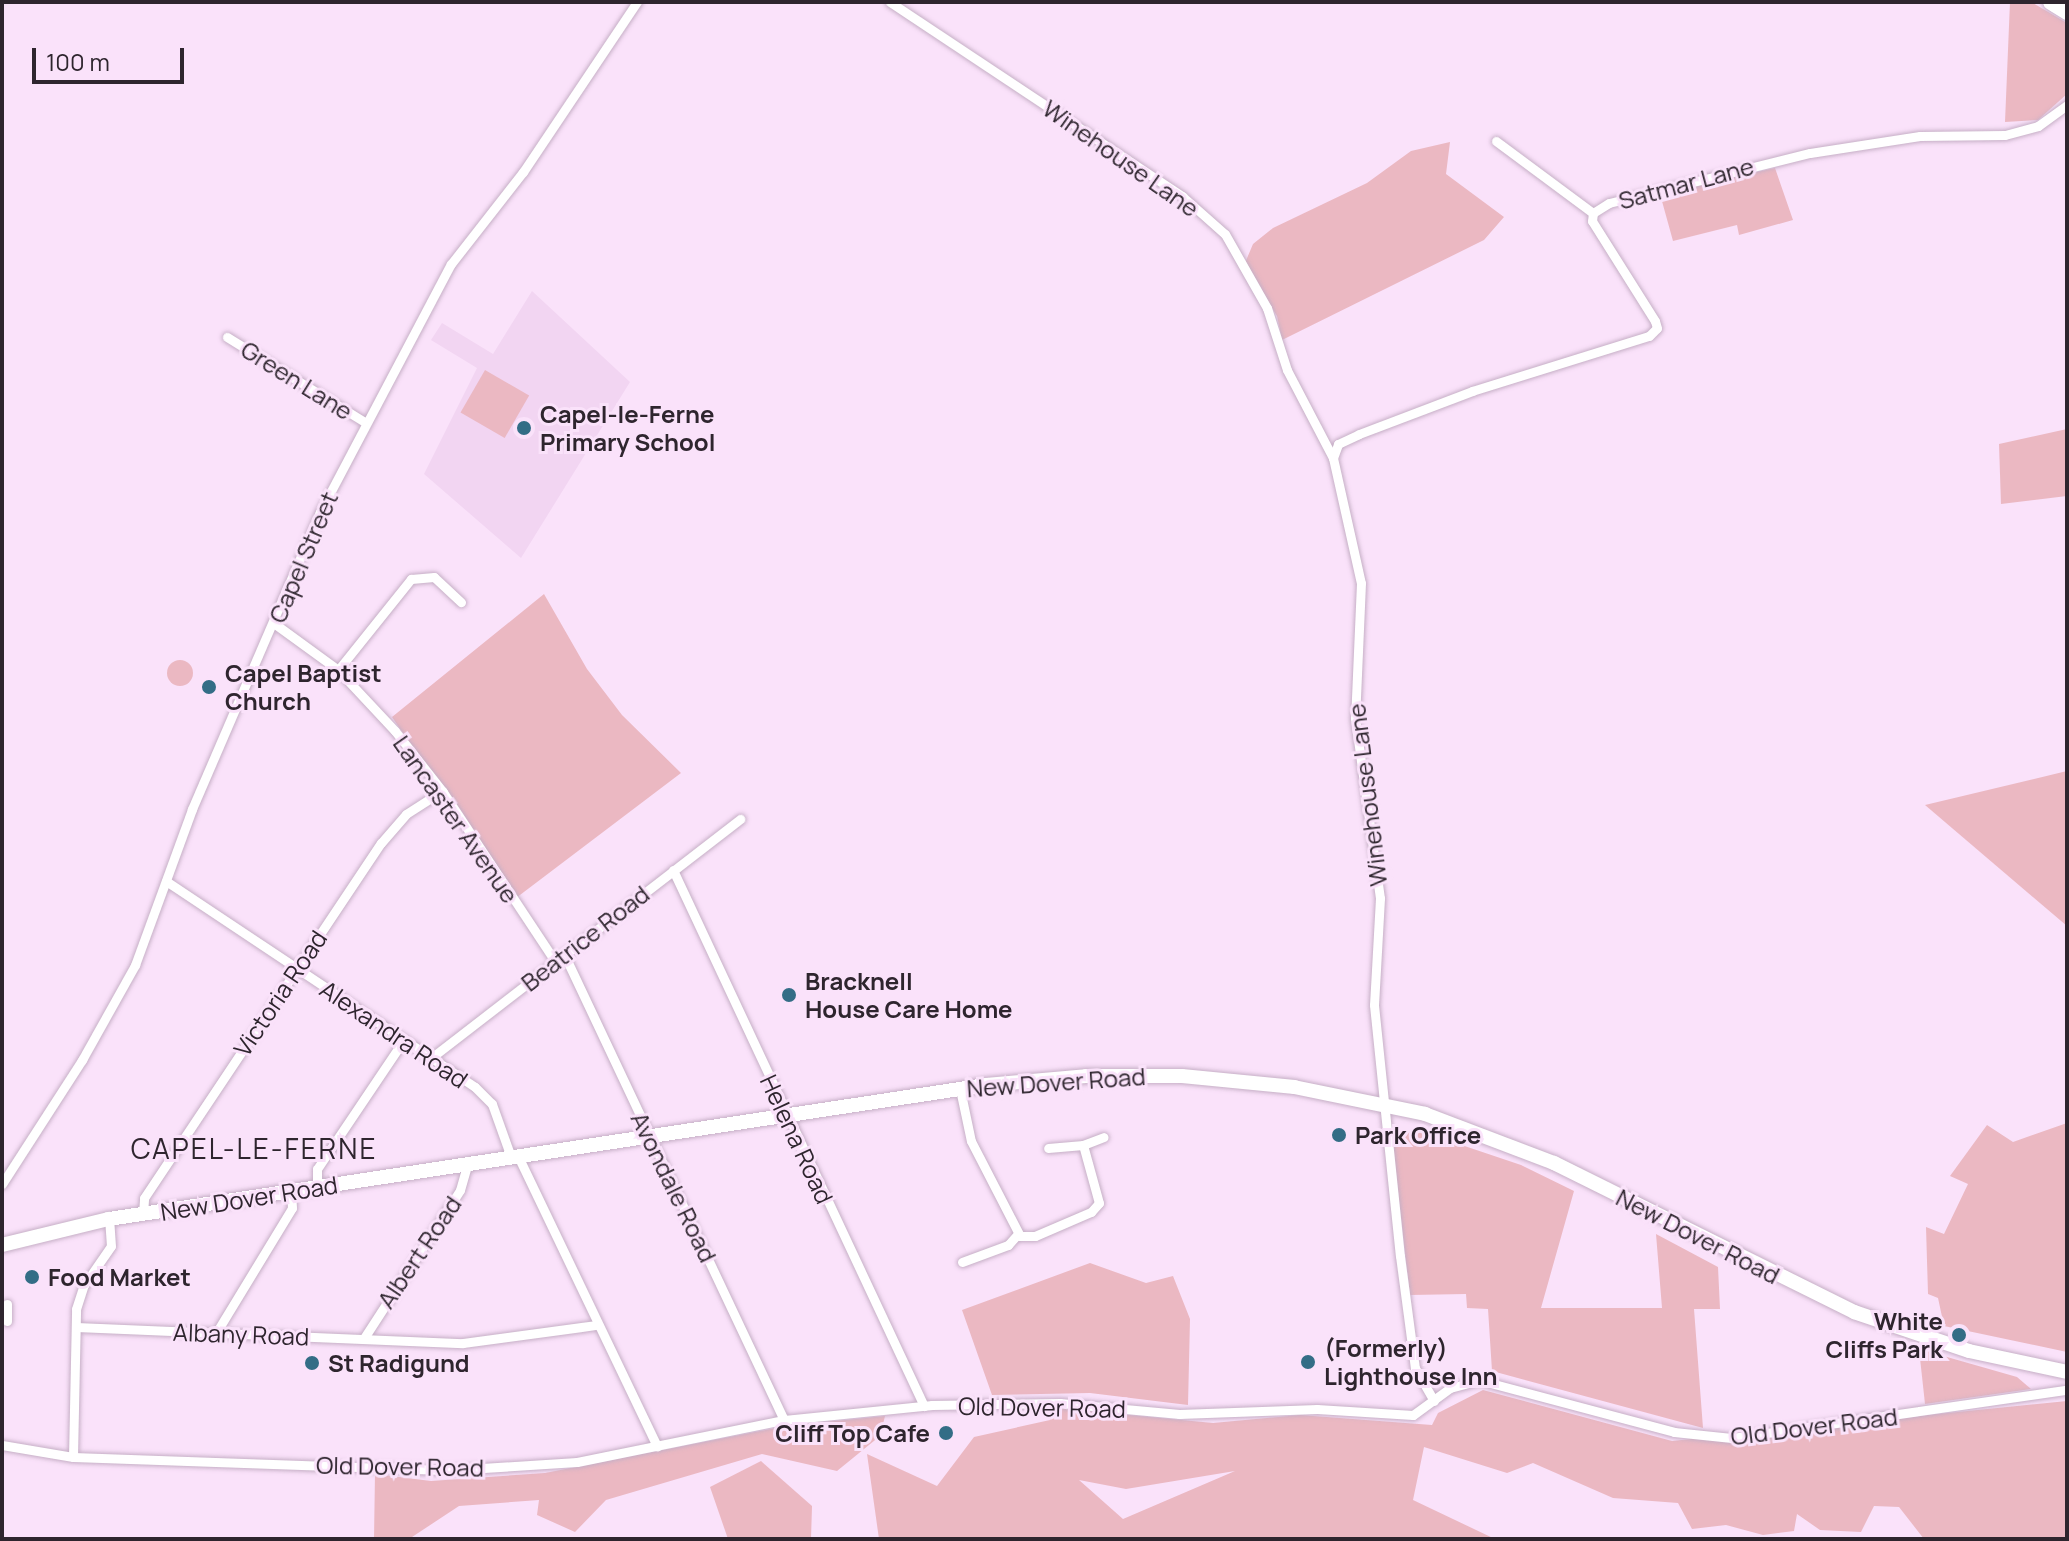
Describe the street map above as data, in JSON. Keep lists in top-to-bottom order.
{
  "streets": {
    "main road": ["New Dover Road"],
    "street": [
      "Winehouse Lane",
      "Satmar Lane",
      "Green Lane",
      "Capel Street",
      "Lancaster Avenue",
      "Beatrice Road",
      "Victoria Road",
      "Alexandra Road",
      "Helena Road",
      "Avondale Road",
      "Albert Road",
      "Albany Road",
      "Old Dover Road"
    ]
  },
  "crossings": [
    ["Winehouse Lane", "Satmar Lane"],
    ["Winehouse Lane", "New Dover Road"],
    ["Winehouse Lane", "Old Dover Road"],
    ["Green Lane", "Capel Street"],
    ["Capel Street", "Lancaster Avenue"],
    ["Capel Street", "Alexandra Road"],
    ["Lancaster Avenue", "Beatrice Road"],
    ["Lancaster Avenue", "Victoria Road"],
    ["Lancaster Avenue", "Avondale Road"],
    ["Beatrice Road", "Alexandra Road"],
    ["Beatrice Road", "Helena Road"],
    ["Beatrice Road", "Avondale Road"],
    ["Victoria Road", "Alexandra Road"],
    ["Victoria Road", "New Dover Road"],
    ["Alexandra Road", "New Dover Road"],
    ["Alexandra Road", "Albany Road"],
    ["Alexandra Road", "Old Dover Road"],
    ["New Dover Road", "Helena Road"],
    ["New Dover Road", "Avondale Road"],
    ["New Dover Road", "Albert Road"],
    ["Helena Road", "Old Dover Road"],
    ["Avondale Road", "Old Dover Road"],
    ["Albert Road", "Albany Road"]
  ],
  "districts": ["CAPEL-LE-FERNE"],
  "places": [
    "Capel-le-Ferne Primary School",
    "Capel Baptist Church",
    "Bracknell House Care Home",
    "Park Office",
    "Food Market",
    "White Cliffs Park",
    "(Formerly) Lighthouse Inn",
    "St Radigund",
    "Cliff Top Cafe"
  ],
  "scale_bar": "100 m"
}
